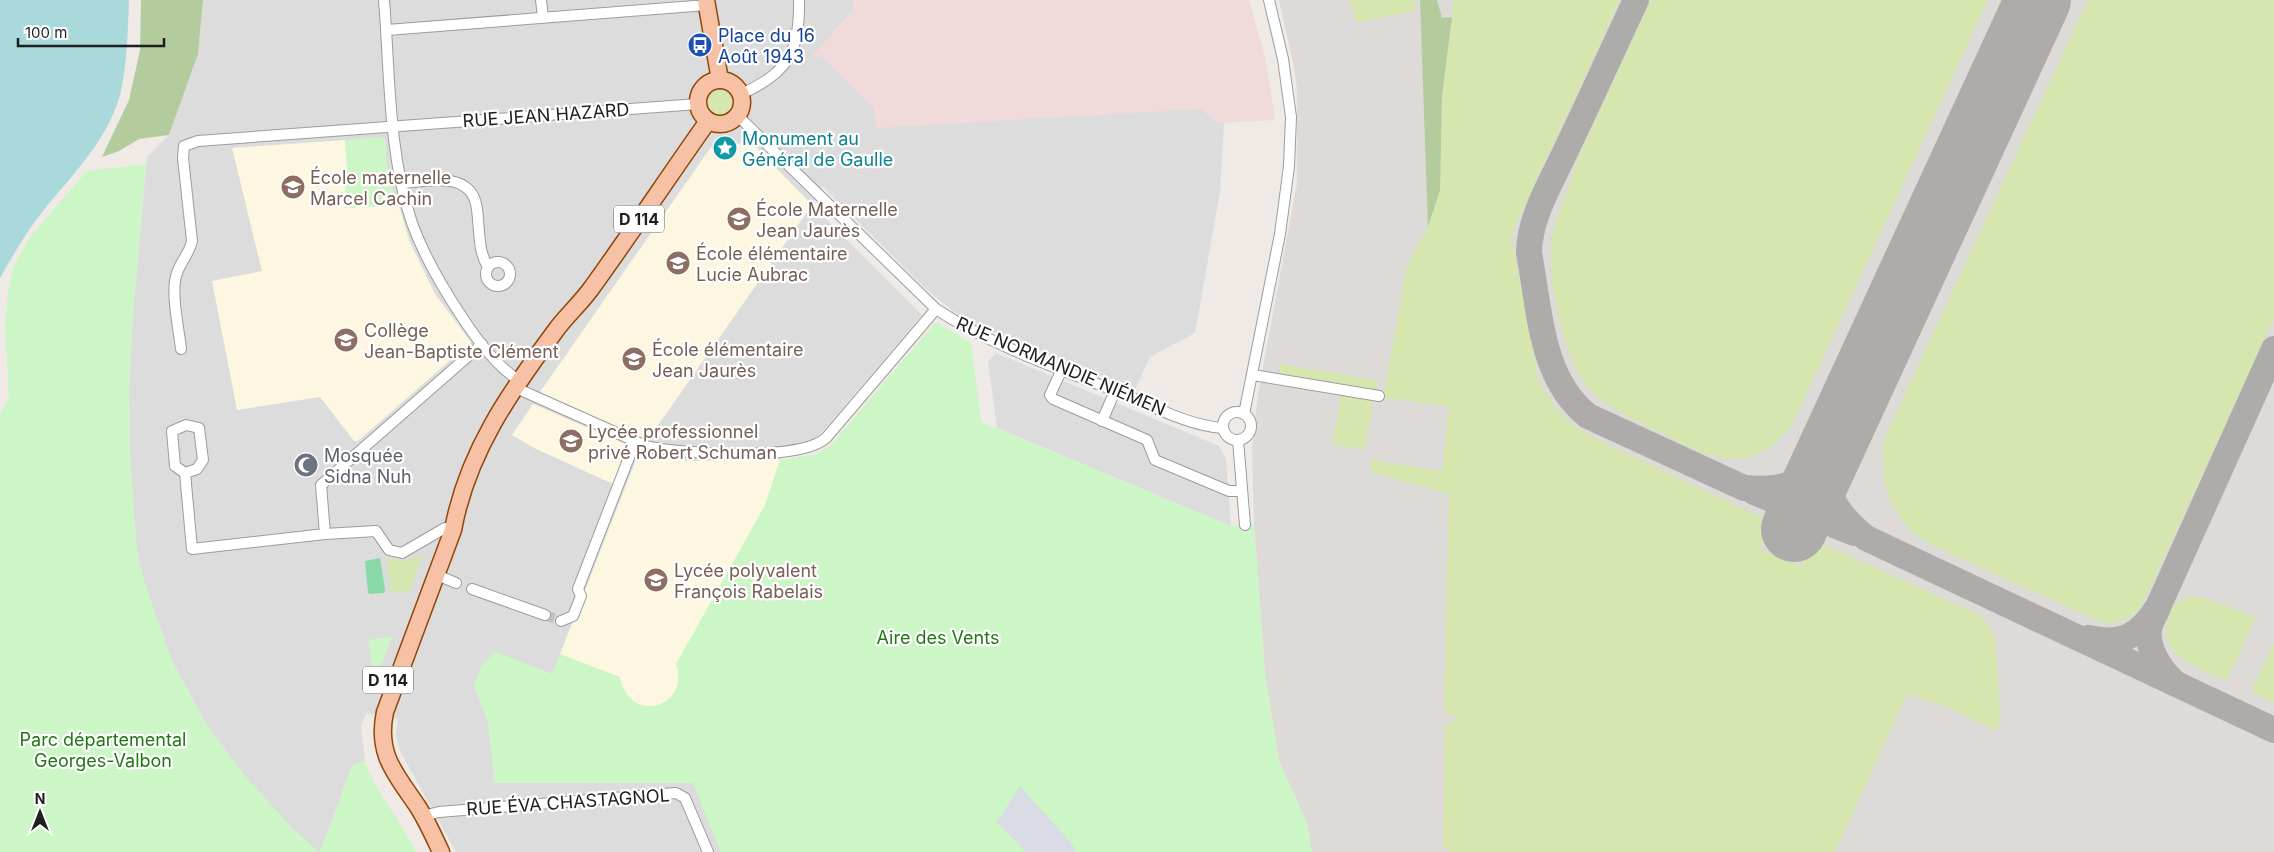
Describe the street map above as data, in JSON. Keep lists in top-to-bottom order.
{
  "streets": {
    "main road": ["D 114"],
    "street": ["RUE JEAN HAZARD", "RUE NORMANDIE NIÉMEN", "RUE ÉVA CHASTAGNOL"]
  },
  "crossings": [
    ["RUE JEAN HAZARD", "D 114"],
    ["RUE JEAN HAZARD", "RUE NORMANDIE NIÉMEN"],
    ["D 114", "RUE NORMANDIE NIÉMEN"],
    ["D 114", "RUE ÉVA CHASTAGNOL"]
  ],
  "parks": ["Aire des Vents", "Parc départemental Georges-Valbon"],
  "places": {
    "bus stop": ["Place du 16 Août 1943"],
    "place": ["Monument au Général de Gaulle"],
    "school or university": [
      "École maternelle Marcel Cachin",
      "École Maternelle Jean Jaurès",
      "École élémentaire Lucie Aubrac",
      "Collège Jean-Baptiste Clément",
      "École élémentaire Jean Jaurès",
      "Lycée professionnel privé Robert Schuman",
      "Lycée polyvalent François Rabelais"
    ],
    "mosque": ["Mosquée Sidna Nuh"]
  },
  "scale_bar": "100 m",
  "north": "top"
}
